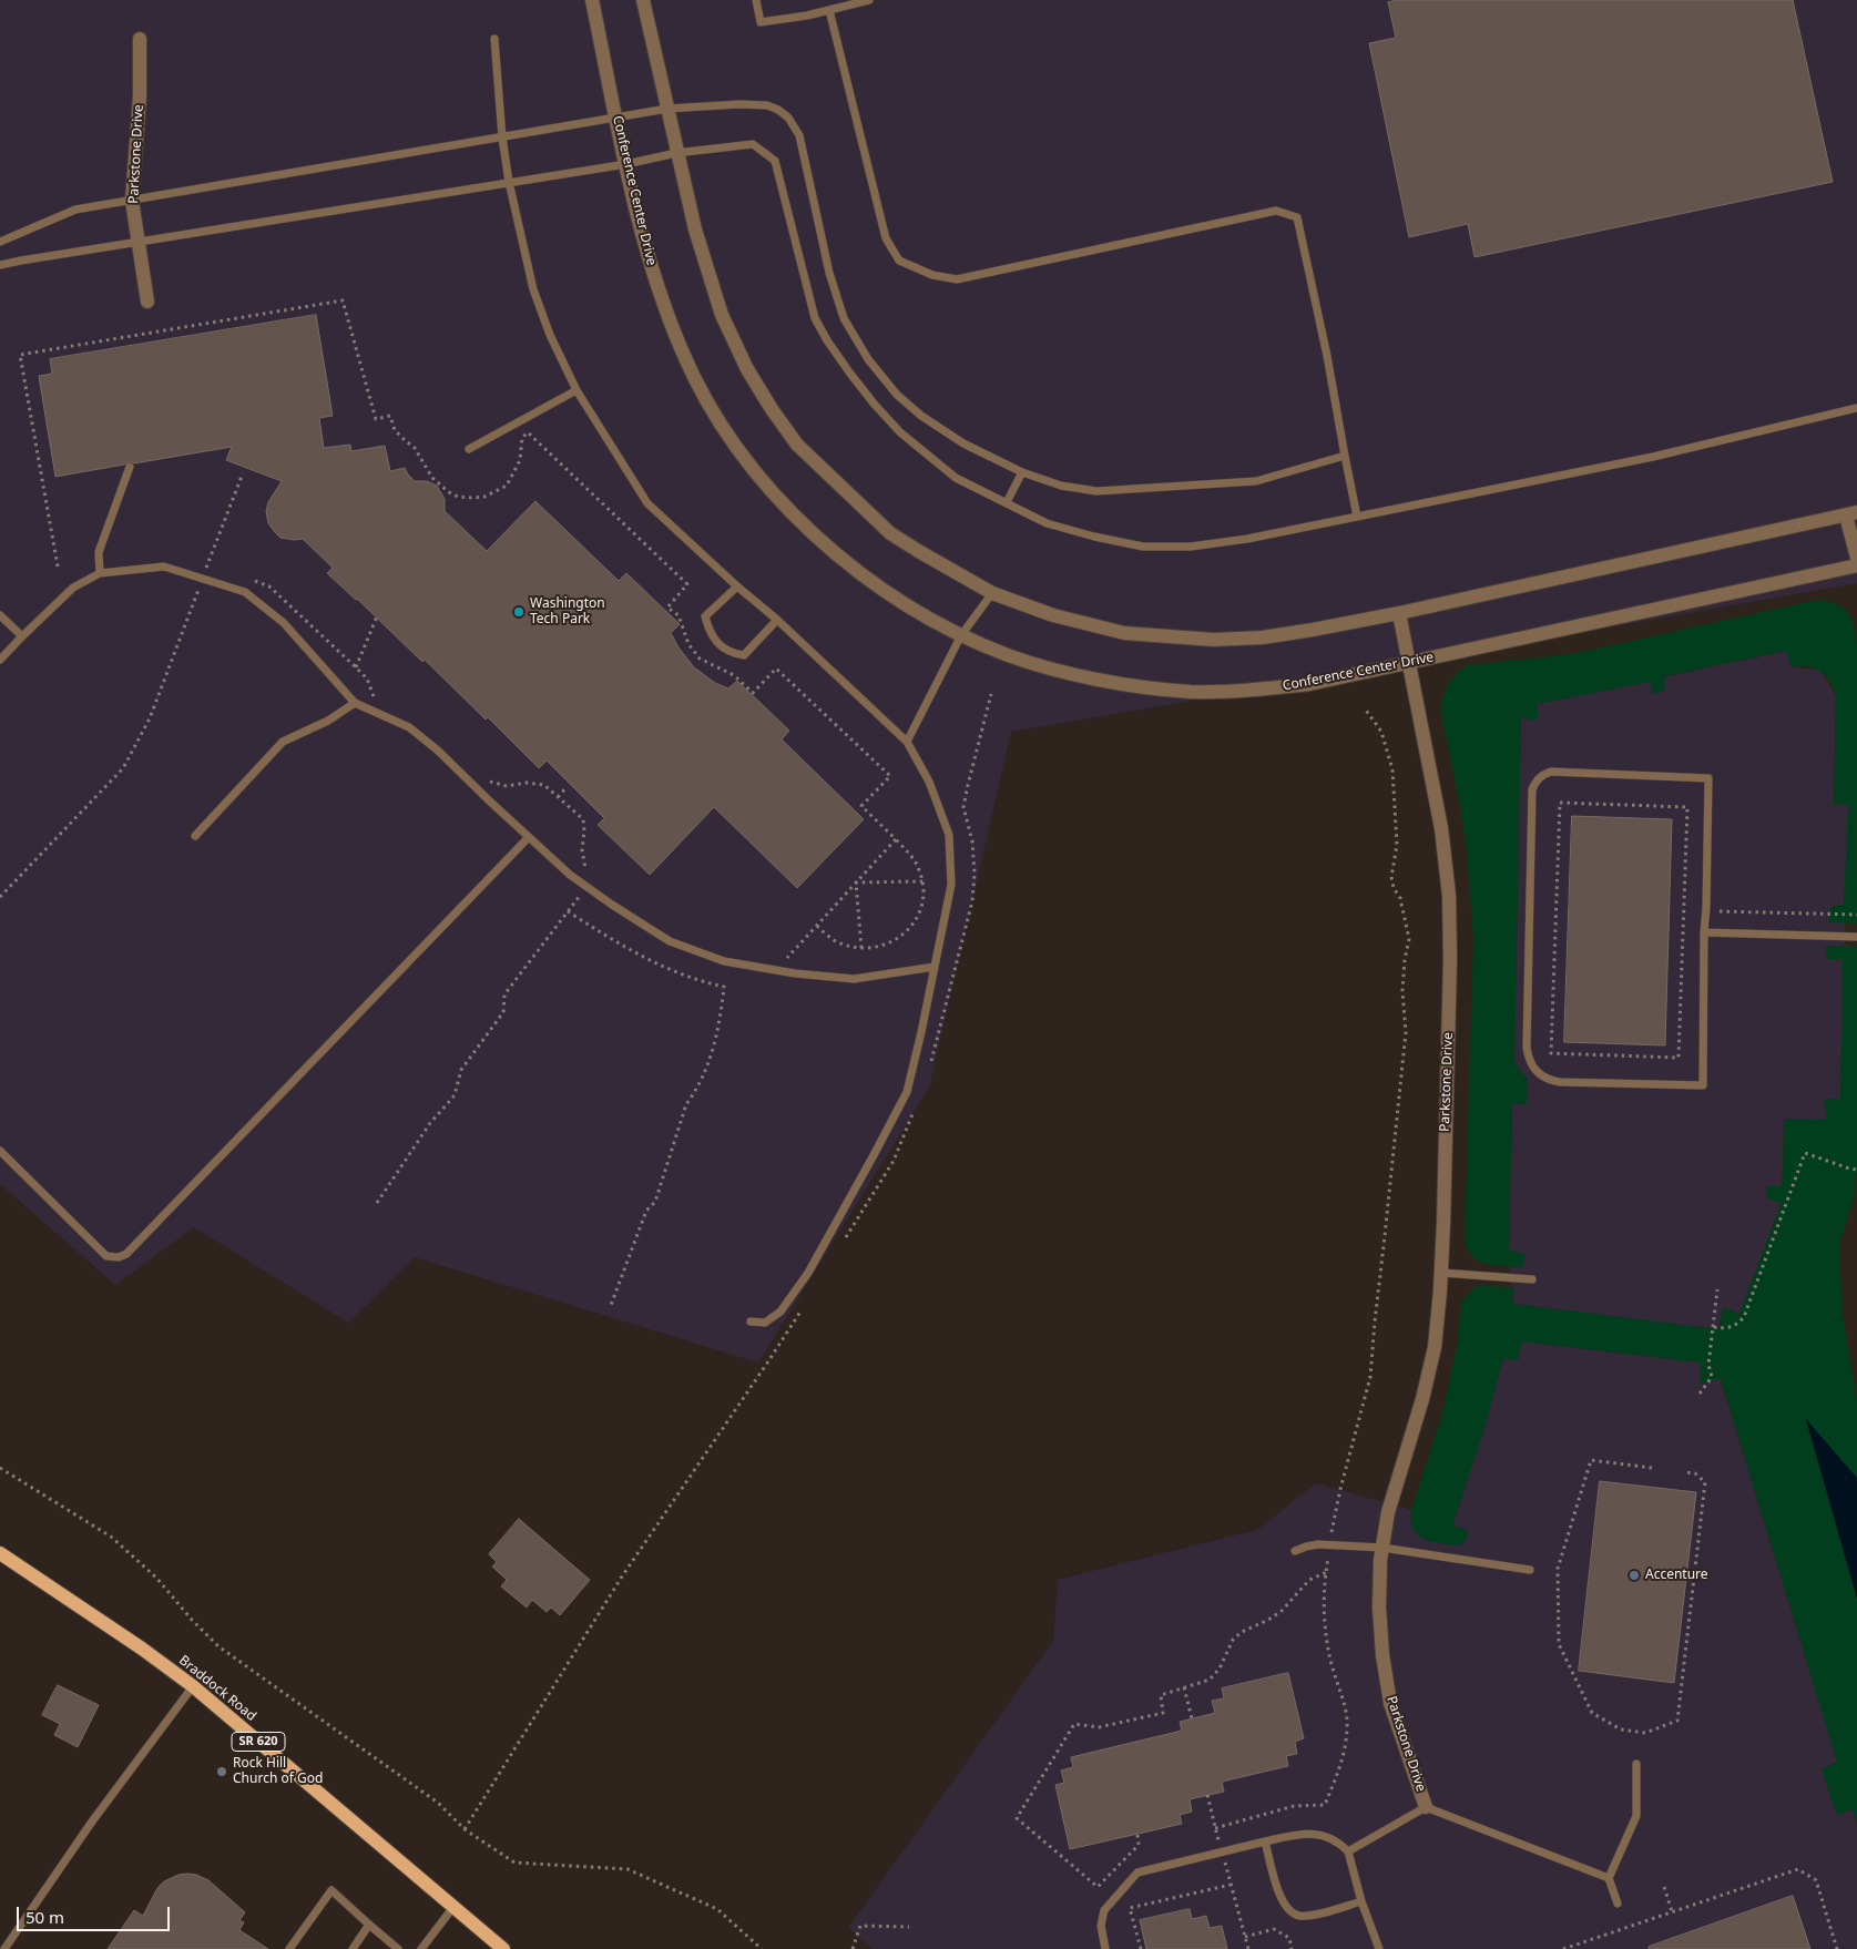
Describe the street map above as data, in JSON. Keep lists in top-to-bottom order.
{
  "streets": {
    "main road": ["Braddock Road", "SR 620"],
    "street": ["Parkstone Drive", "Conference Center Drive"]
  },
  "crossings": [
    ["Parkstone Drive", "Conference Center Drive"]
  ],
  "places": ["Washington Tech Park", "Accenture", "Rock Hill Church of God"],
  "scale_bar": "50 m"
}
